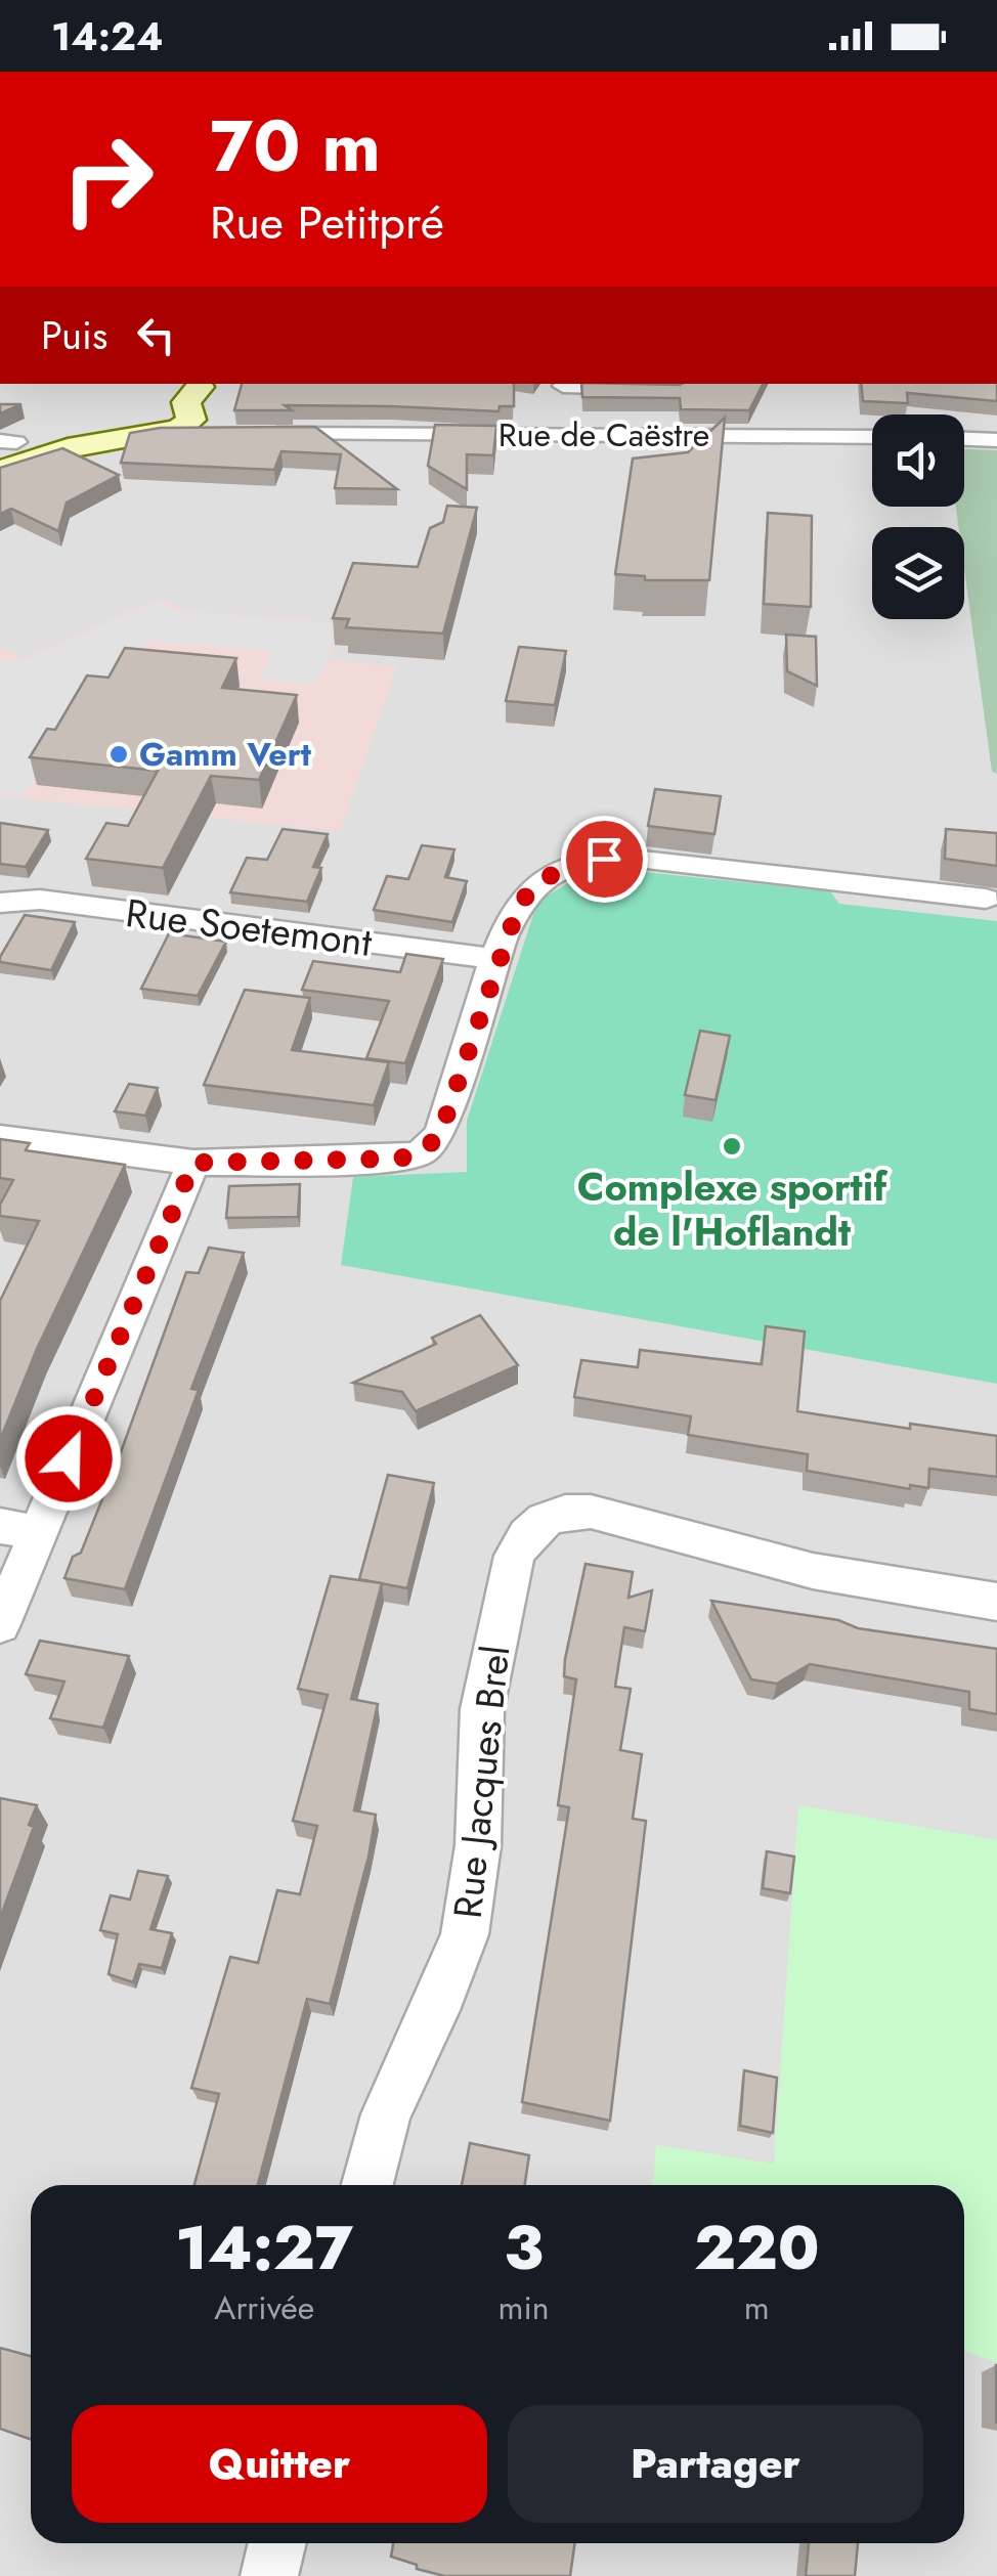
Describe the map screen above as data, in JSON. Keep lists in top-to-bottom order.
{
  "streets": {
    "street": ["Rue de Caëstre", "Rue Soetemont", "Rue Jacques Brel"]
  },
  "places": ["Gamm Vert", "Complexe sportif de l'Hoflandt"],
  "page": {
    "status": "14:24",
    "turn": ["70 m", "Rue Petitpré"],
    "then": "Puis",
    "eta": [
      "14:27",
      "Arrivée",
      "3",
      "min",
      "220",
      "m"
    ],
    "buttons": ["Quitter", "Partager"]
  }
}
